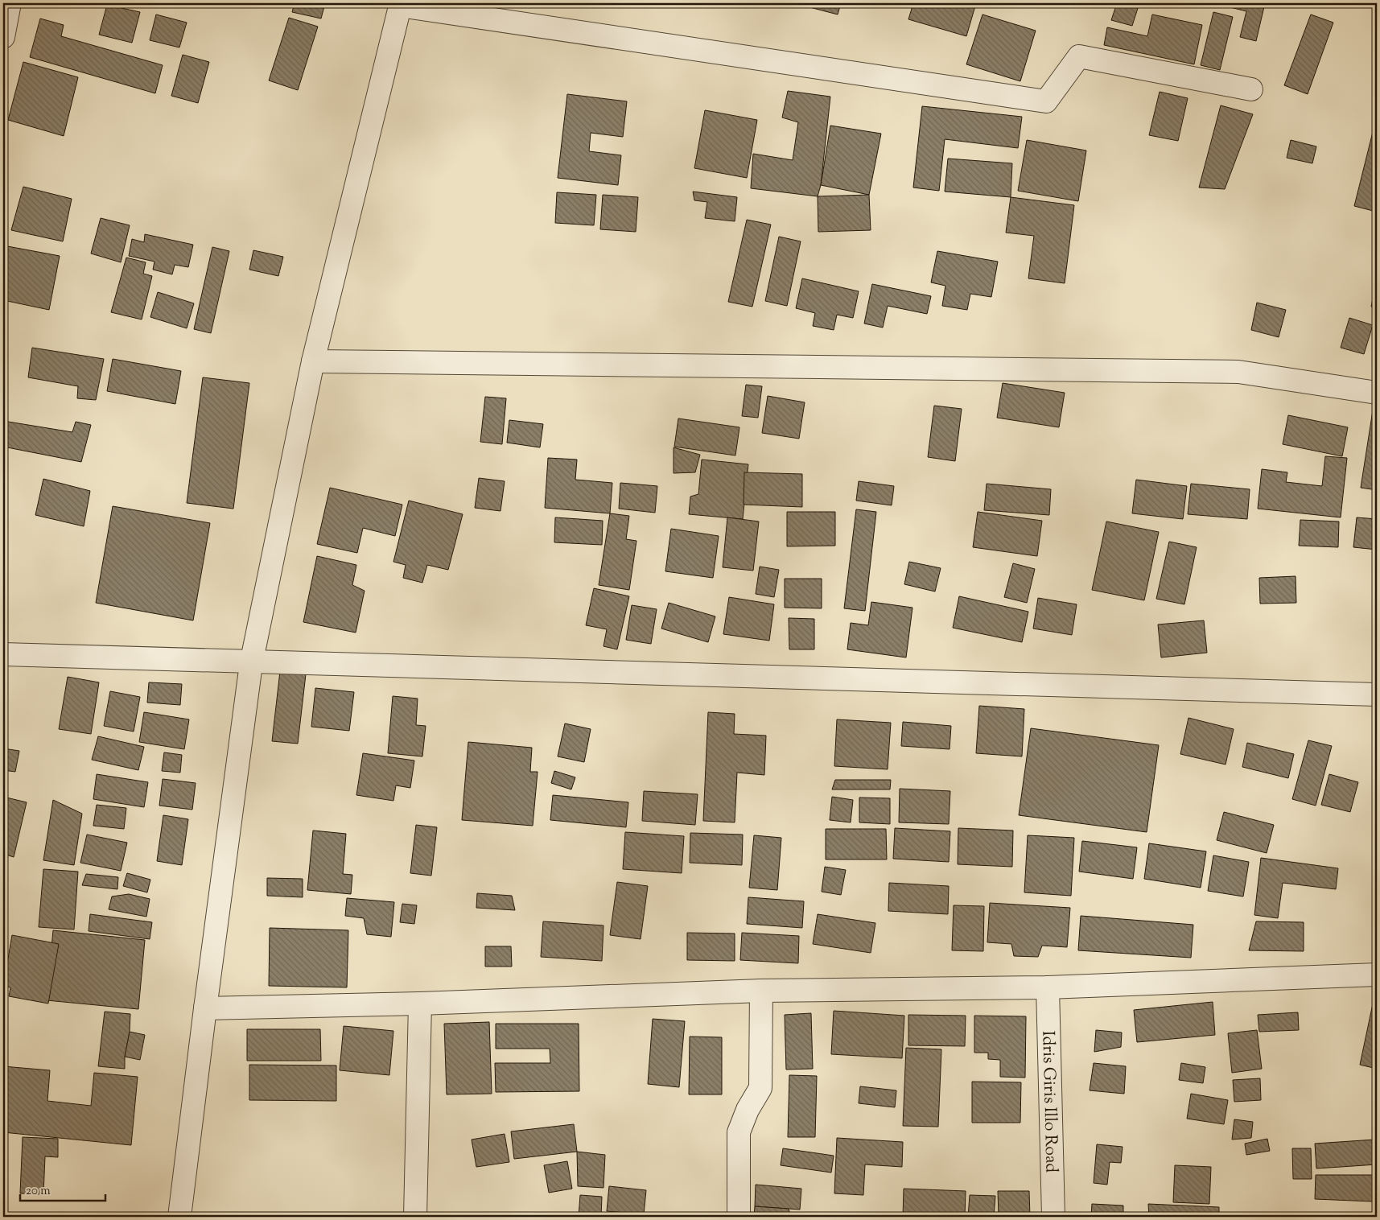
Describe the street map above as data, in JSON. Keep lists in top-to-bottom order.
{
  "streets": {
    "street": ["Idris Giris Illo Road"]
  },
  "scale_bar": "20 m"
}
